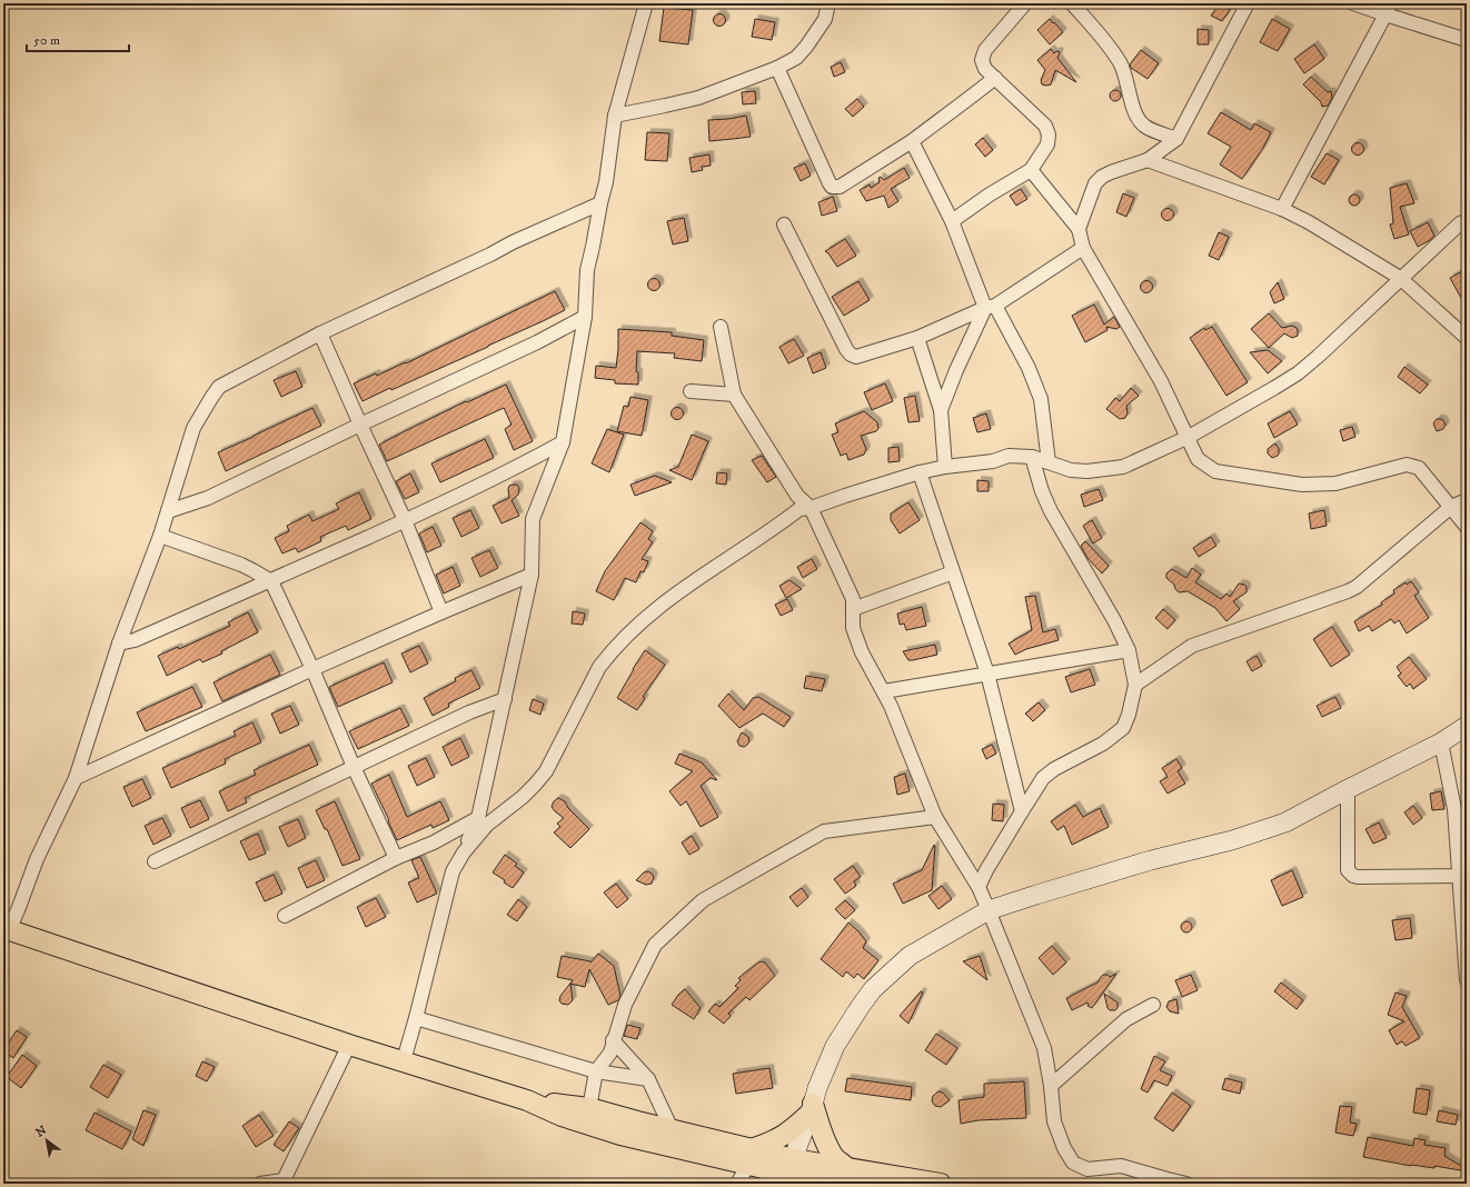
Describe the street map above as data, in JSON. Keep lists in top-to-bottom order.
{
  "scale_bar": "50 m",
  "north": "top left"
}
